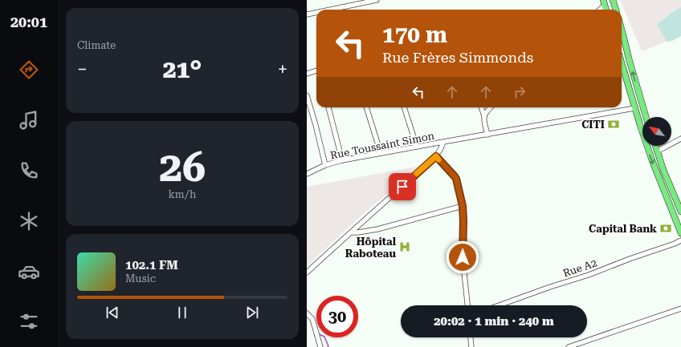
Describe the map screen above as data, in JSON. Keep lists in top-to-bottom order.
{
  "streets": {
    "street": ["Rue Toussaint Simon", "Rue A2"]
  },
  "places": {
    "bank": ["CITI", "Capital Bank"],
    "hospital": ["Hôpital Raboteau"]
  },
  "north": "top left",
  "page": {
    "tabs": "20:01",
    "tile": [
      "Climate",
      ["26", "km/h"]
    ],
    "turn": ["170 m", "Rue Frères Simmonds"],
    "heat": ["−", "21°", "+"],
    "song": ["102.1 FM", "Music"],
    "limit": "30",
    "trip": "20:02 · 1 min · 240 m"
  }
}
